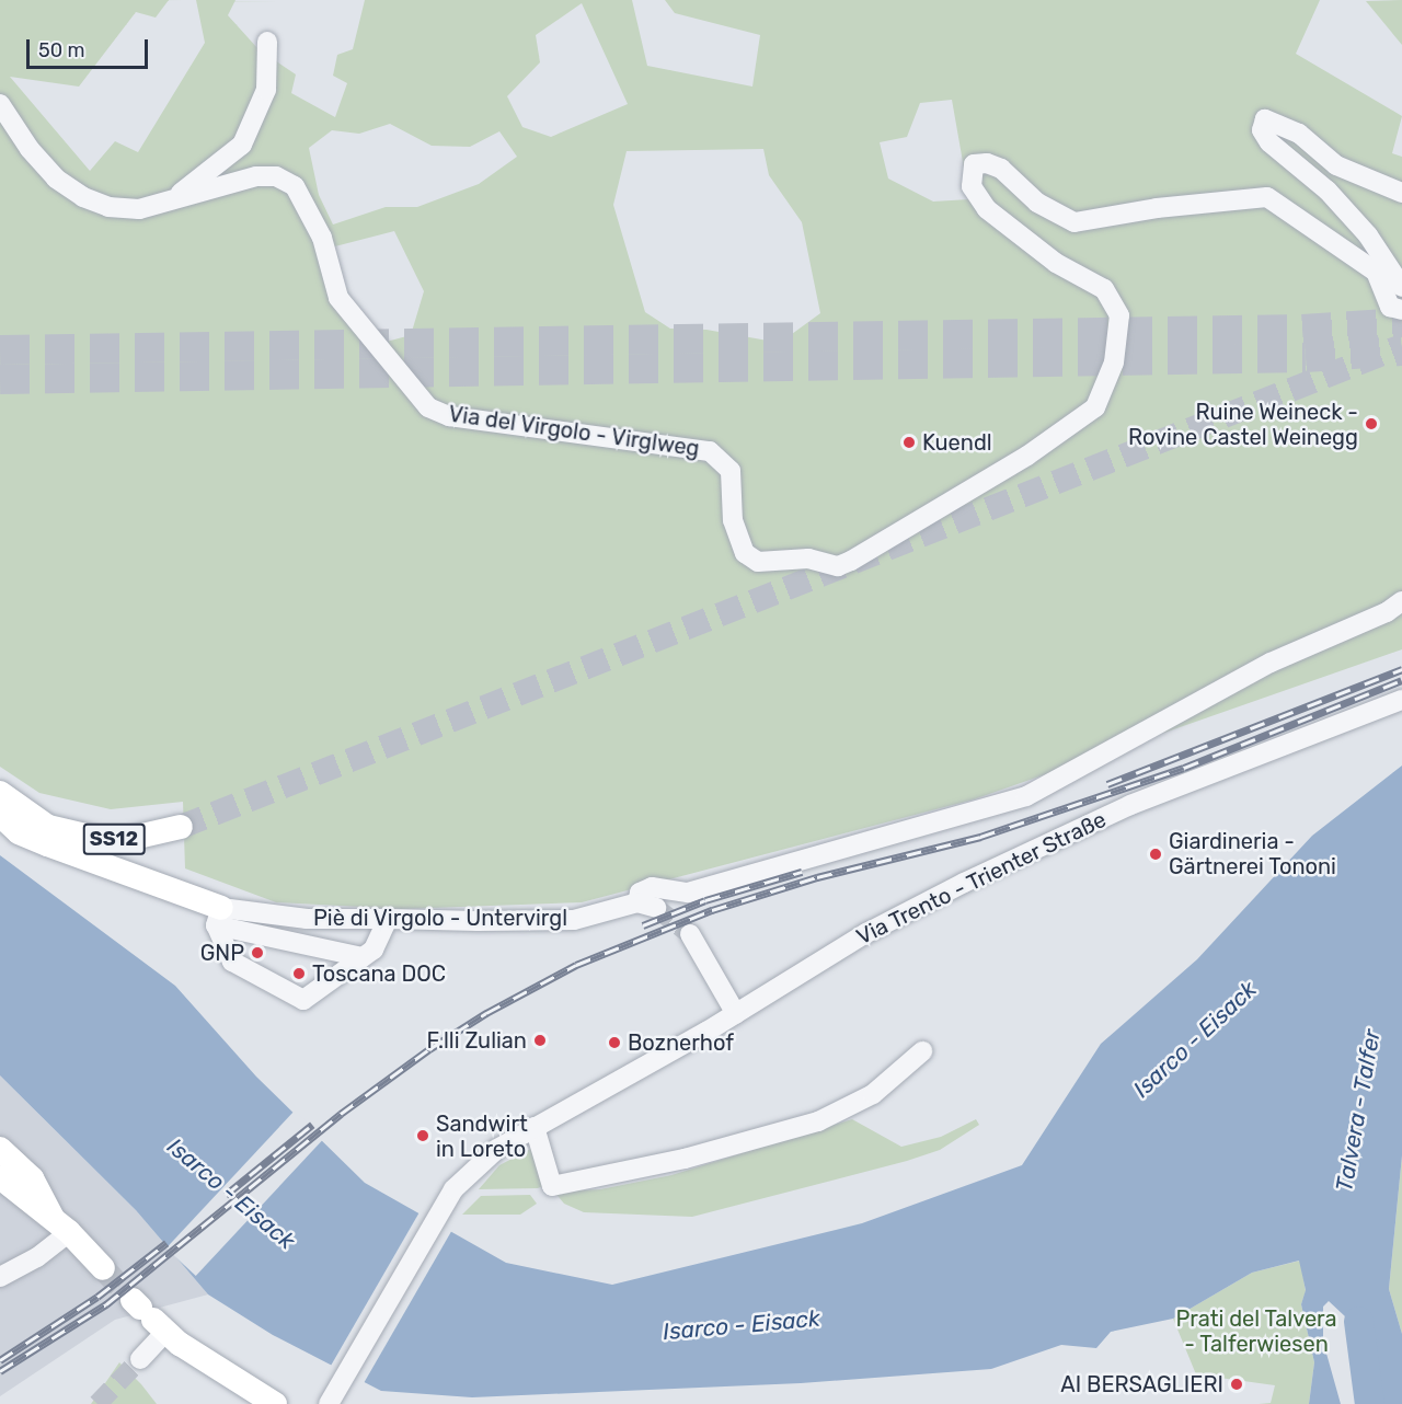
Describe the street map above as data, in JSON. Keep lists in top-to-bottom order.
{
  "streets": {
    "main road": ["SS12"],
    "street": ["Via del Virgolo - Virglweg", "Via Trento - Trienter Straße", "Piè di Virgolo - Untervirgl"]
  },
  "water": ["Isarco - Eisack", "Talvera - Talfer"],
  "parks": ["Prati del Talvera - Talferwiesen"],
  "places": [
    "Ruine Weineck - Rovine Castel Weinegg",
    "Kuendl",
    "Giardineria - Gärtnerei Tononi",
    "GNP",
    "Toscana DOC",
    "F.lli Zulian",
    "Boznerhof",
    "Sandwirt in Loreto",
    "AI BERSAGLIERI"
  ],
  "scale_bar": "50 m"
}
